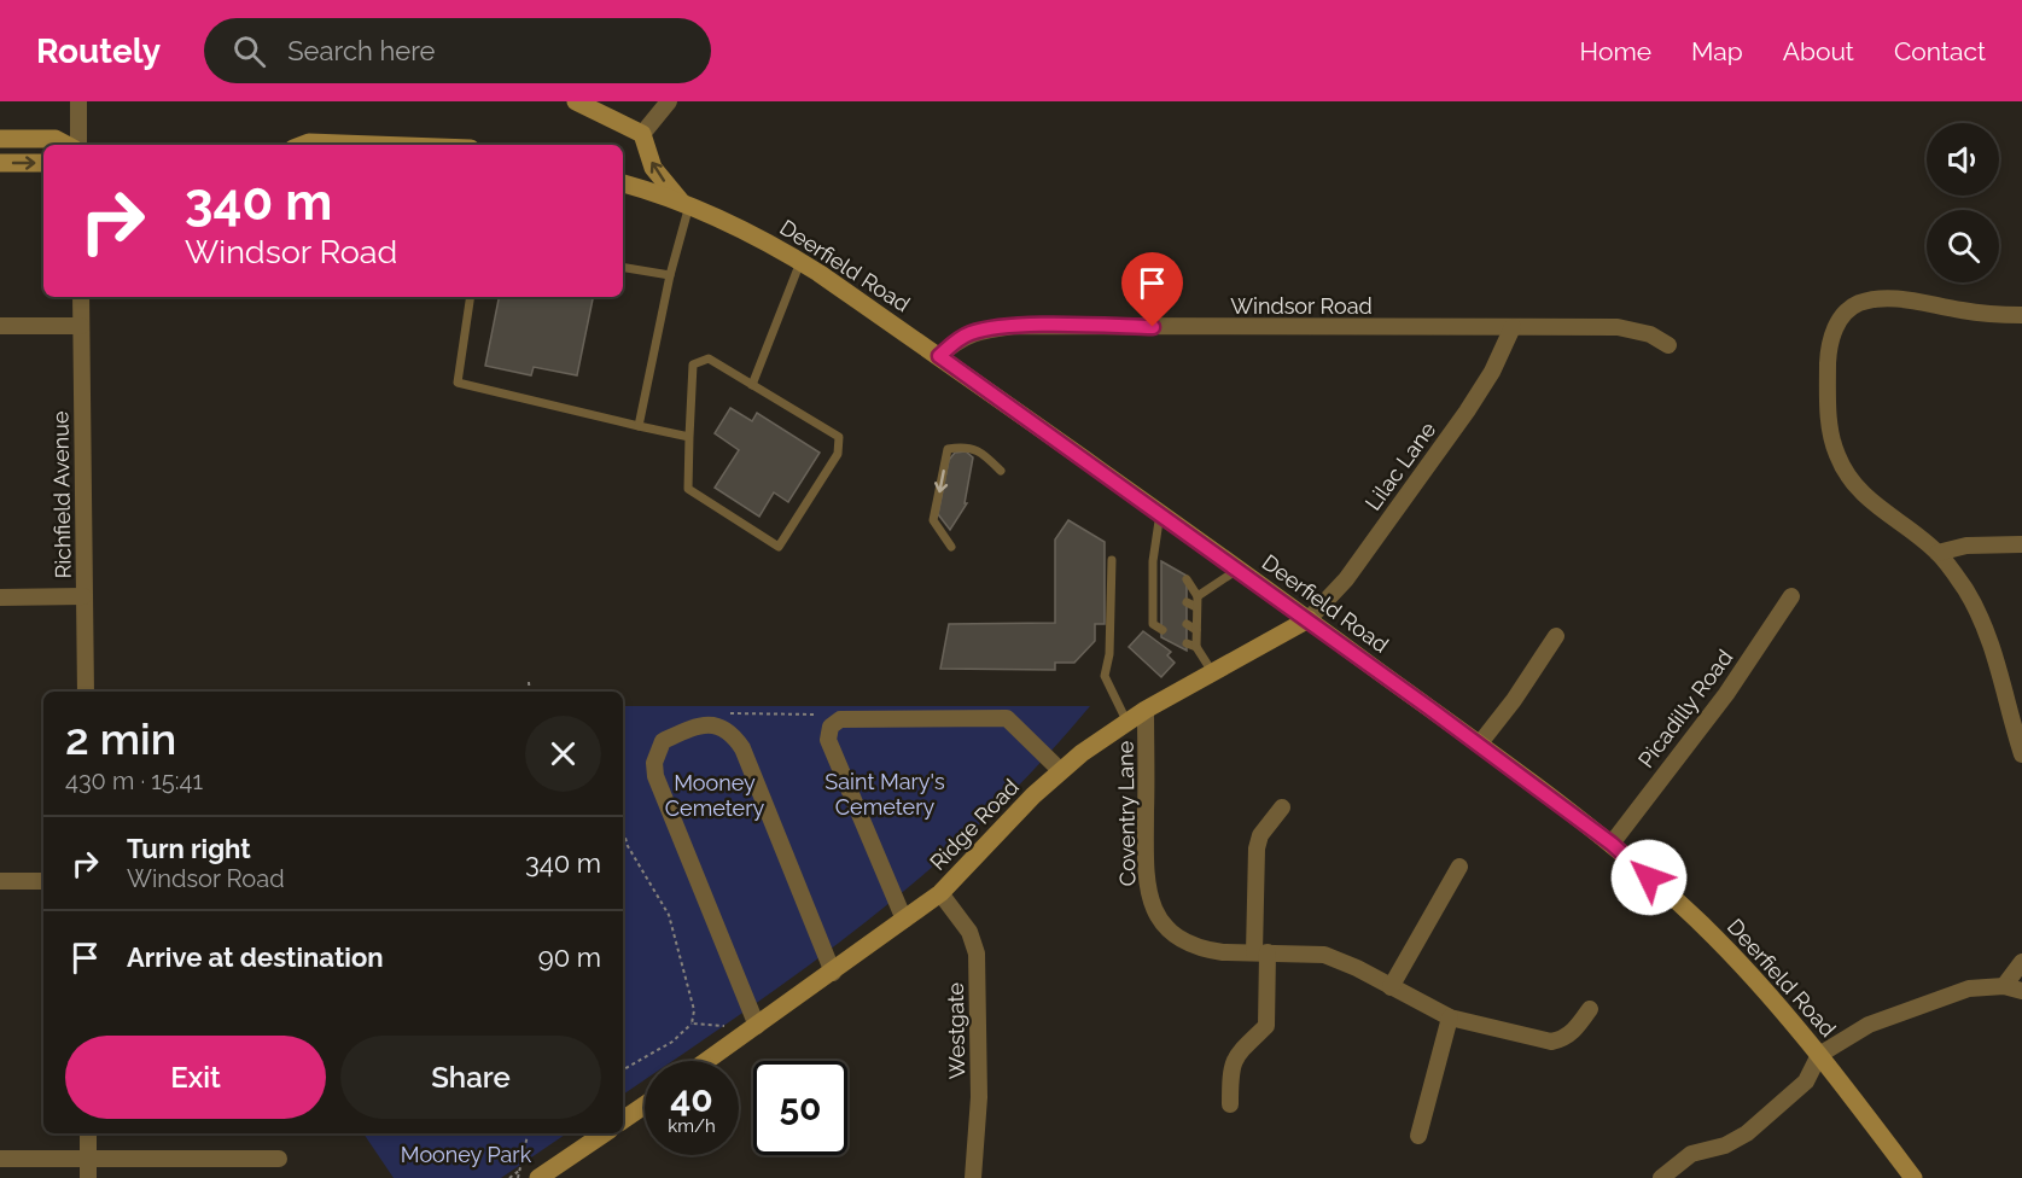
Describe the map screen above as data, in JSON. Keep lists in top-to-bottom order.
{
  "streets": {
    "main road": ["Deerfield Road", "Ridge Road"],
    "street": [
      "Windsor Road",
      "Lilac Lane",
      "Richfield Avenue",
      "Picadilly Road",
      "Coventry Lane",
      "Westgate"
    ]
  },
  "crossings": [
    ["Deerfield Road", "Windsor Road"],
    ["Deerfield Road", "Lilac Lane"],
    ["Deerfield Road", "Picadilly Road"],
    ["Deerfield Road", "Ridge Road"],
    ["Windsor Road", "Lilac Lane"],
    ["Lilac Lane", "Ridge Road"],
    ["Coventry Lane", "Ridge Road"],
    ["Ridge Road", "Westgate"]
  ],
  "parks": ["Saint Mary's Cemetery", "Mooney Cemetery", "Mooney Park"],
  "page": {
    "header": "Routely",
    "search": "Search here",
    "nav": [
      "Home",
      "Map",
      "About",
      "Contact"
    ],
    "turn": ["340 m", "Windsor Road"],
    "heading": ["2 min", "430 m · 15:41"],
    "list": [
      {
        "name": "Turn right",
        "note": "Windsor Road",
        "value": "340 m"
      },
      {
        "name": "Arrive at destination",
        "value": "90 m"
      }
    ],
    "buttons": ["Exit", "Share"],
    "speed": "40 km/h",
    "limit": "50"
  }
}
